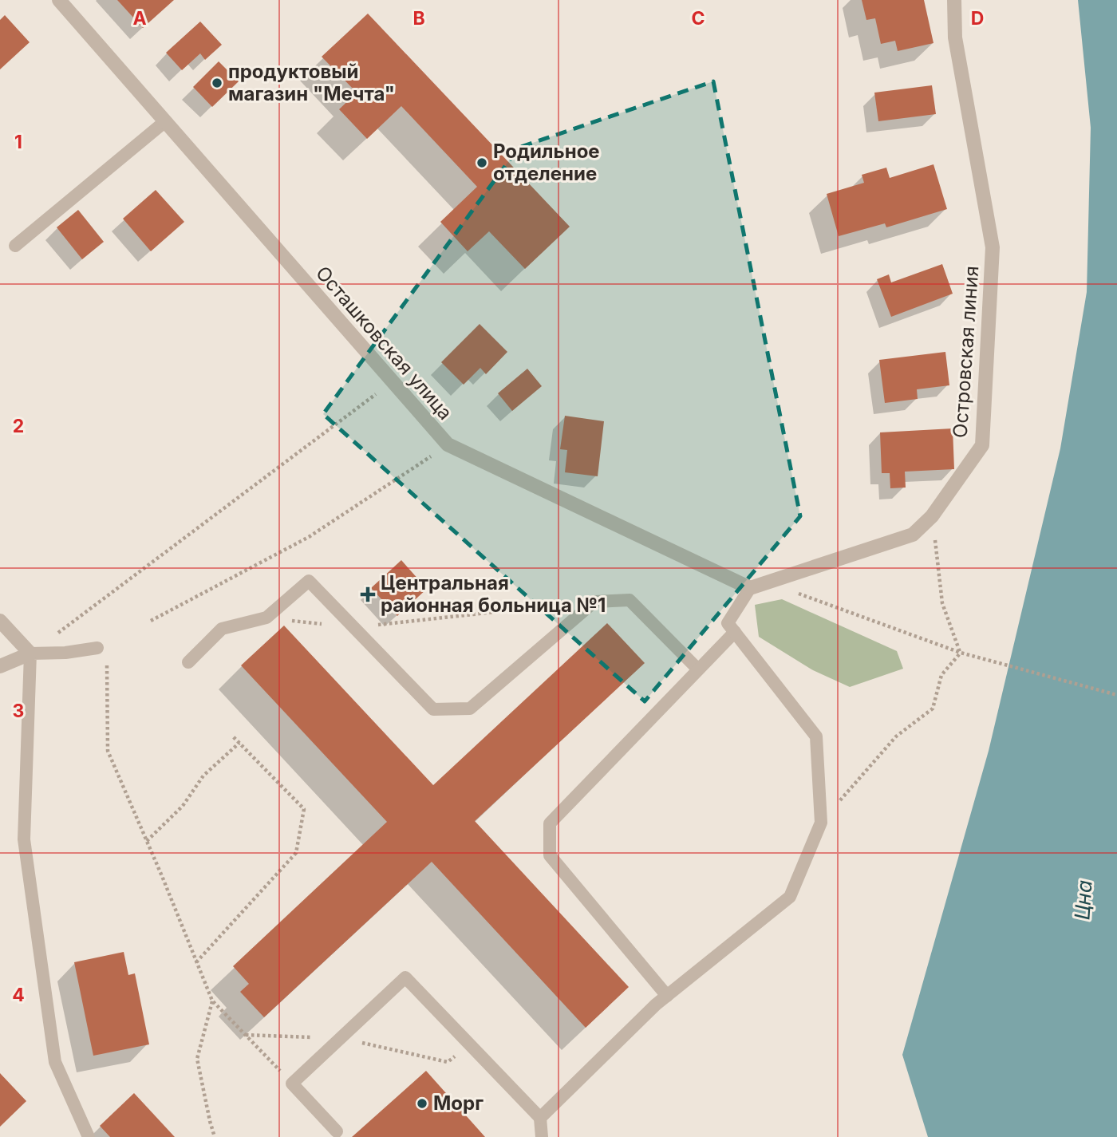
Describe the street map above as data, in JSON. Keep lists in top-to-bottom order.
{
  "streets": {
    "street": ["Осташковская улица", "Островская линия"]
  },
  "water": ["Цна"],
  "places": {
    "other": ["продуктовый магазин \"Мечта\"", "Родильное отделение", "Морг"],
    "health": ["Центральная районная больница №1"]
  },
  "grid": {
    "columns": [
      "A",
      "B",
      "C",
      "D"
    ],
    "rows": [
      "1",
      "2",
      "3",
      "4"
    ]
  }
}
